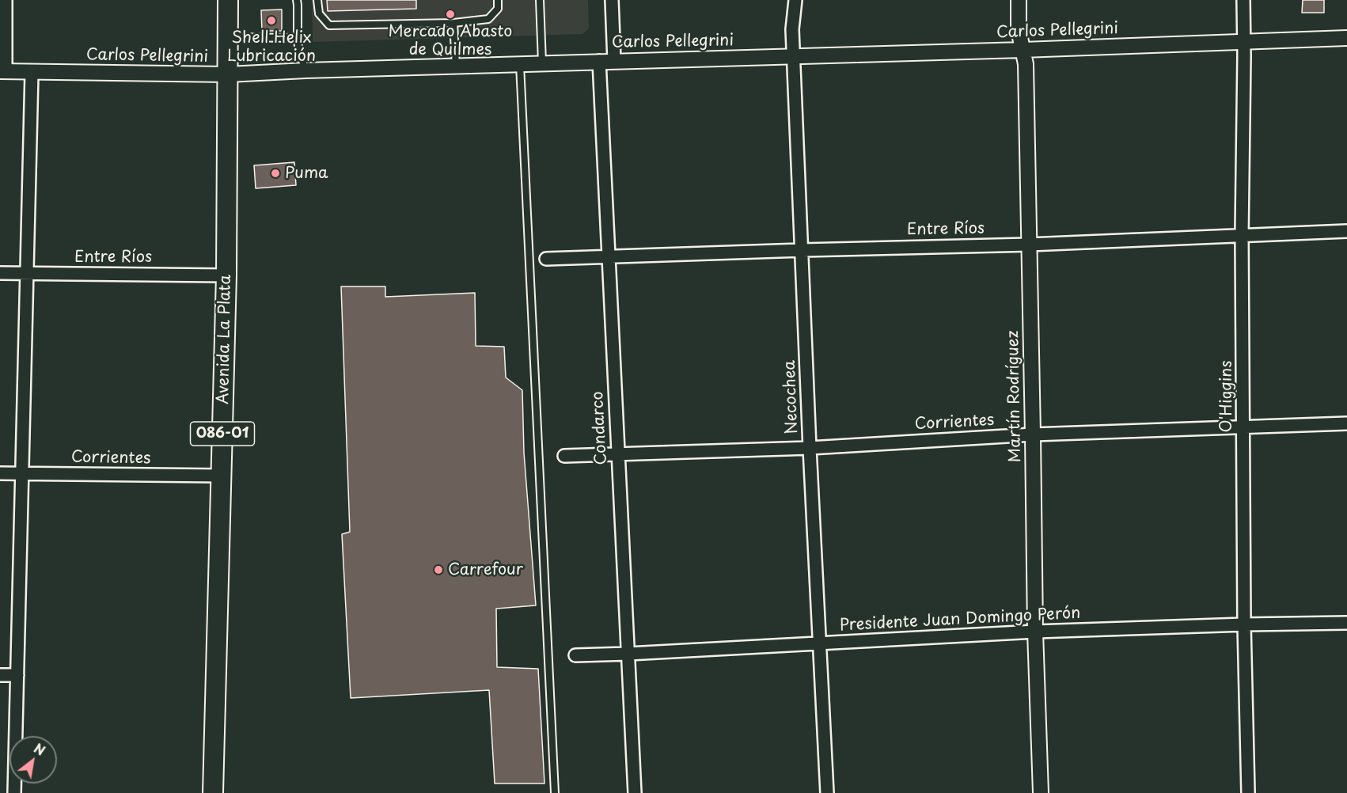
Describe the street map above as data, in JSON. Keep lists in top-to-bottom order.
{
  "streets": {
    "main road": ["Avenida La Plata", "086-01"],
    "street": [
      "Carlos Pellegrini",
      "Entre Ríos",
      "Martín Rodríguez",
      "O'Higgins",
      "Necochea",
      "Corrientes",
      "Condarco",
      "Presidente Juan Domingo Perón"
    ]
  },
  "crossings": [
    ["Carlos Pellegrini", "Avenida La Plata"],
    ["Carlos Pellegrini", "Martín Rodríguez"],
    ["Carlos Pellegrini", "O'Higgins"],
    ["Carlos Pellegrini", "Necochea"],
    ["Carlos Pellegrini", "Condarco"],
    ["Entre Ríos", "Avenida La Plata"],
    ["Entre Ríos", "Martín Rodríguez"],
    ["Entre Ríos", "O'Higgins"],
    ["Entre Ríos", "Necochea"],
    ["Entre Ríos", "Condarco"],
    ["Avenida La Plata", "Corrientes"],
    ["Martín Rodríguez", "Corrientes"],
    ["Martín Rodríguez", "Presidente Juan Domingo Perón"],
    ["O'Higgins", "Corrientes"],
    ["O'Higgins", "Presidente Juan Domingo Perón"],
    ["Necochea", "Corrientes"],
    ["Necochea", "Presidente Juan Domingo Perón"],
    ["Corrientes", "Condarco"],
    ["Condarco", "Presidente Juan Domingo Perón"]
  ],
  "places": [
    "Mercado Abasto de Quilmes",
    "Shell Helix Lubricación",
    "Puma",
    "Carrefour"
  ],
  "north": "top right"
}
